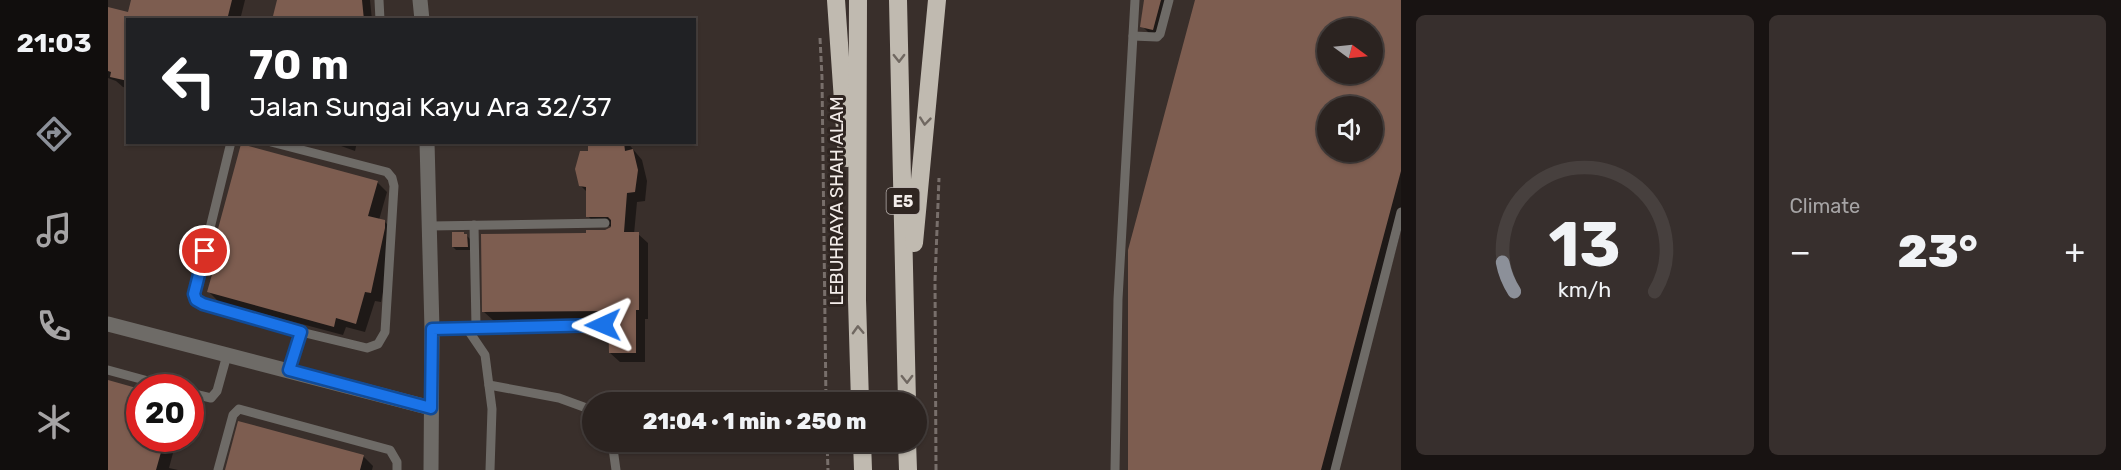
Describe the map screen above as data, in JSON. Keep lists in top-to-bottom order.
{
  "streets": {
    "highway": ["LEBUHRAYA SHAH ALAM", "E5"]
  },
  "north": "right",
  "page": {
    "tabs": "21:03",
    "tile": "Climate",
    "turn": ["70 m", "Jalan Sungai Kayu Ara 32/37"],
    "heat": ["−", "23°", "+"],
    "limit": "20",
    "trip": "21:04 · 1 min · 250 m",
    "gauge": ["13", "km/h"]
  }
}
